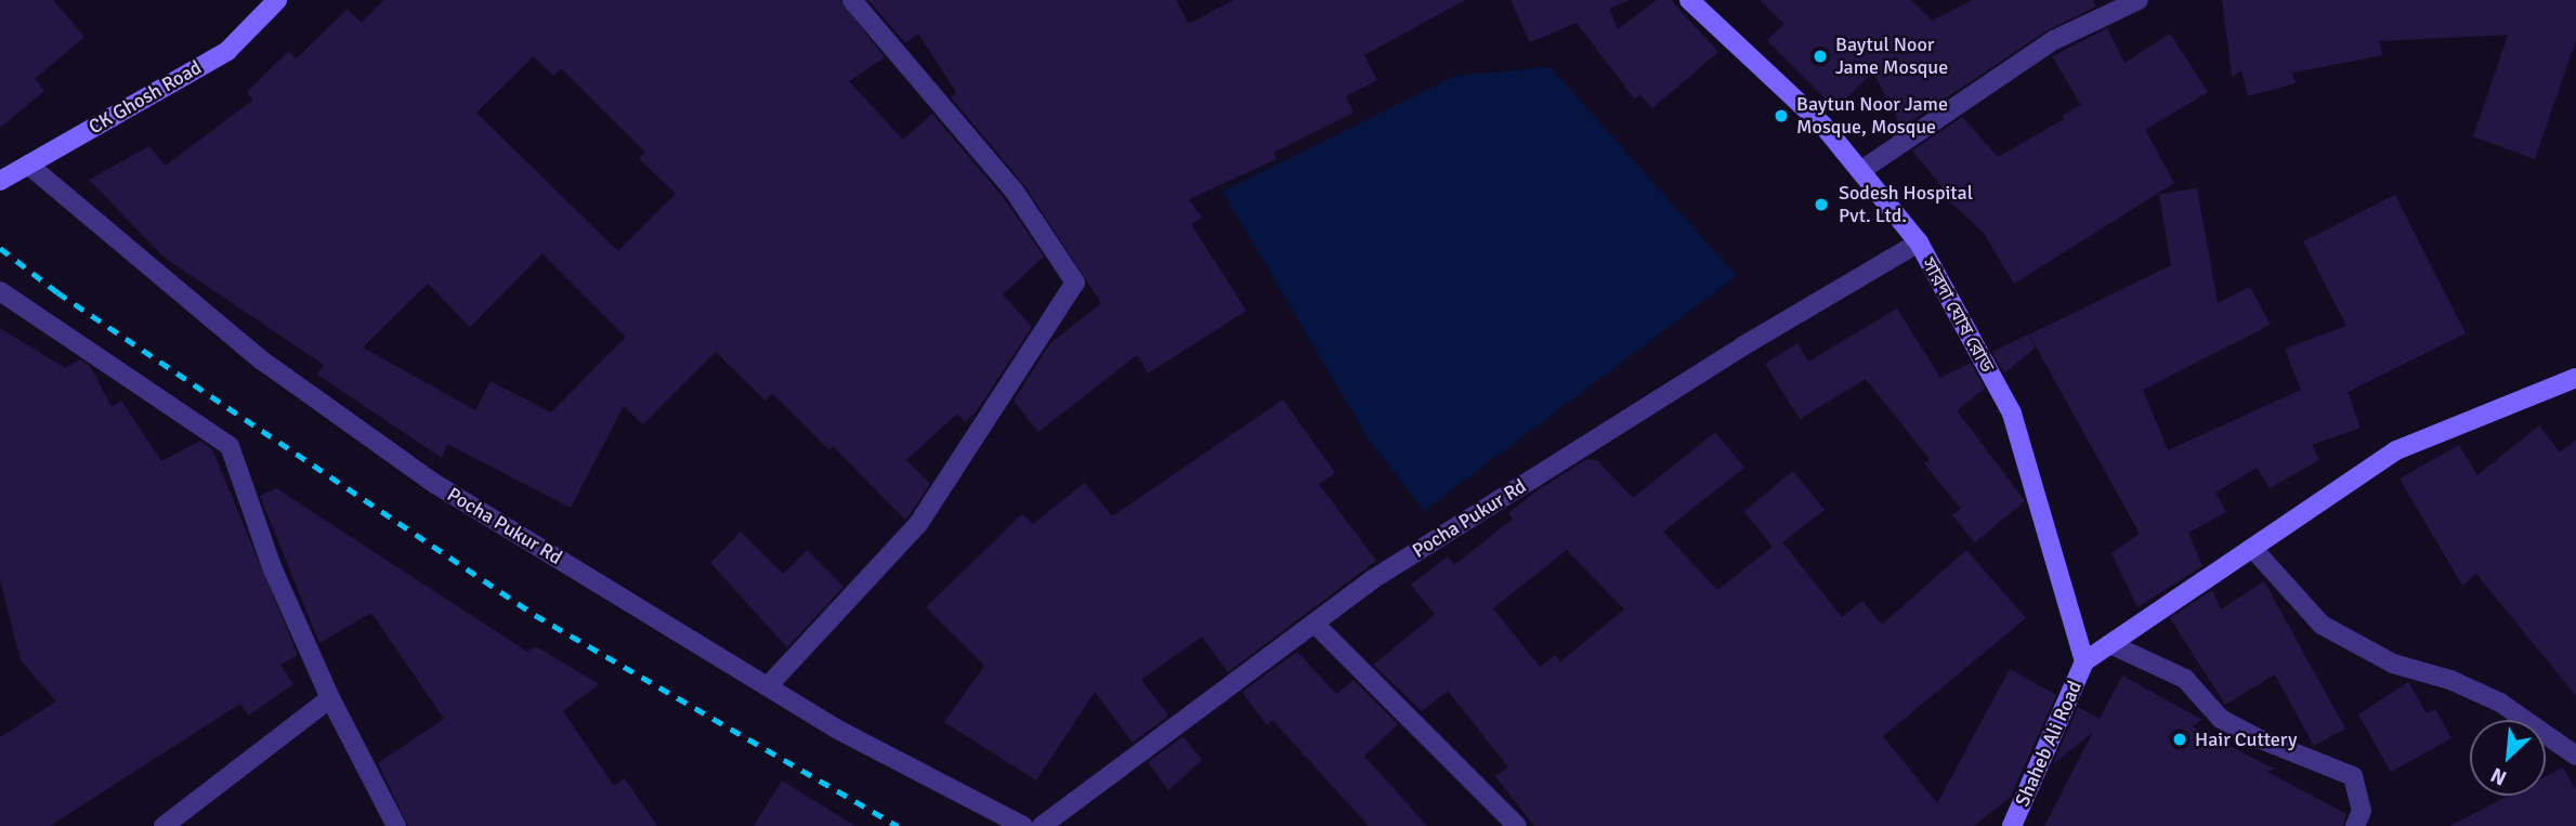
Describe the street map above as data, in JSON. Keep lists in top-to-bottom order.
{
  "streets": {
    "main road": ["CK Ghosh Road", "সারদা ঘোষ রোড", "Shaheb Ali Road"],
    "street": ["Pocha Pukur Rd"]
  },
  "crossings": [
    ["CK Ghosh Road", "Pocha Pukur Rd"],
    ["সারদা ঘোষ রোড", "Pocha Pukur Rd"],
    ["সারদা ঘোষ রোড", "Shaheb Ali Road"]
  ],
  "places": [
    "Baytul Noor Jame Mosque",
    "Baytun Noor Jame Mosque, Mosque",
    "Sodesh Hospital Pvt. Ltd.",
    "Hair Cuttery"
  ],
  "north": "bottom left"
}
